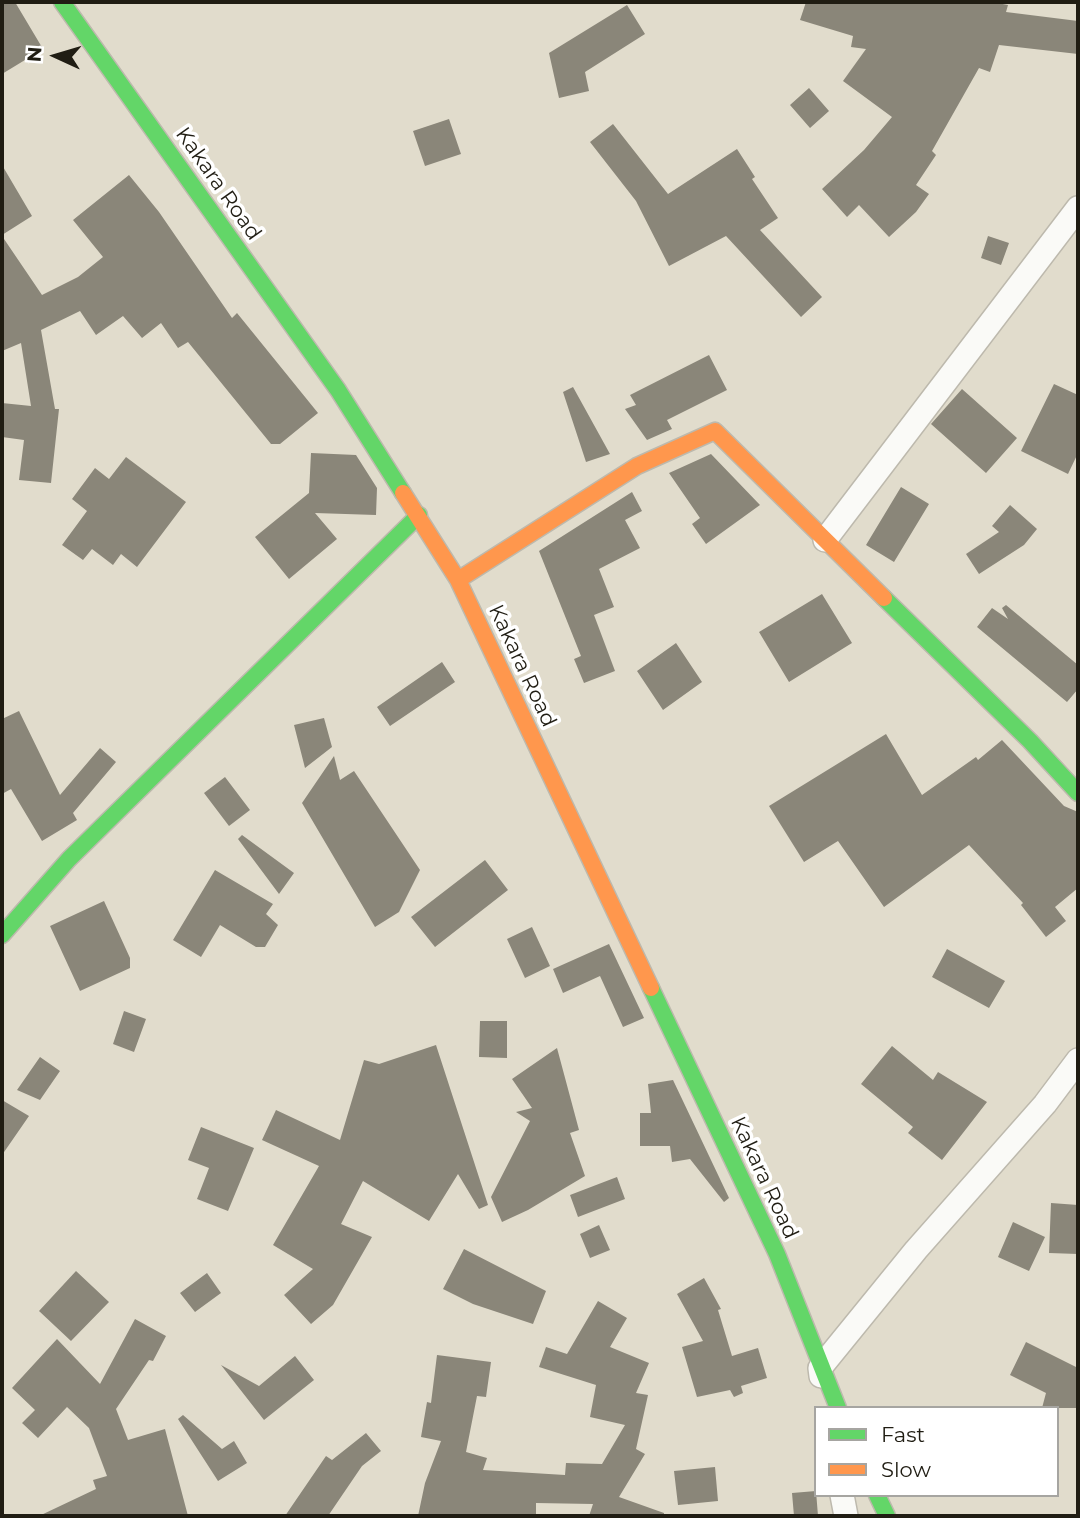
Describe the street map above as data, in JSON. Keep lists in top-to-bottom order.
{
  "streets": {
    "street": ["Kakara Road"]
  },
  "legend": ["Fast", "Slow"],
  "north": "left"
}
